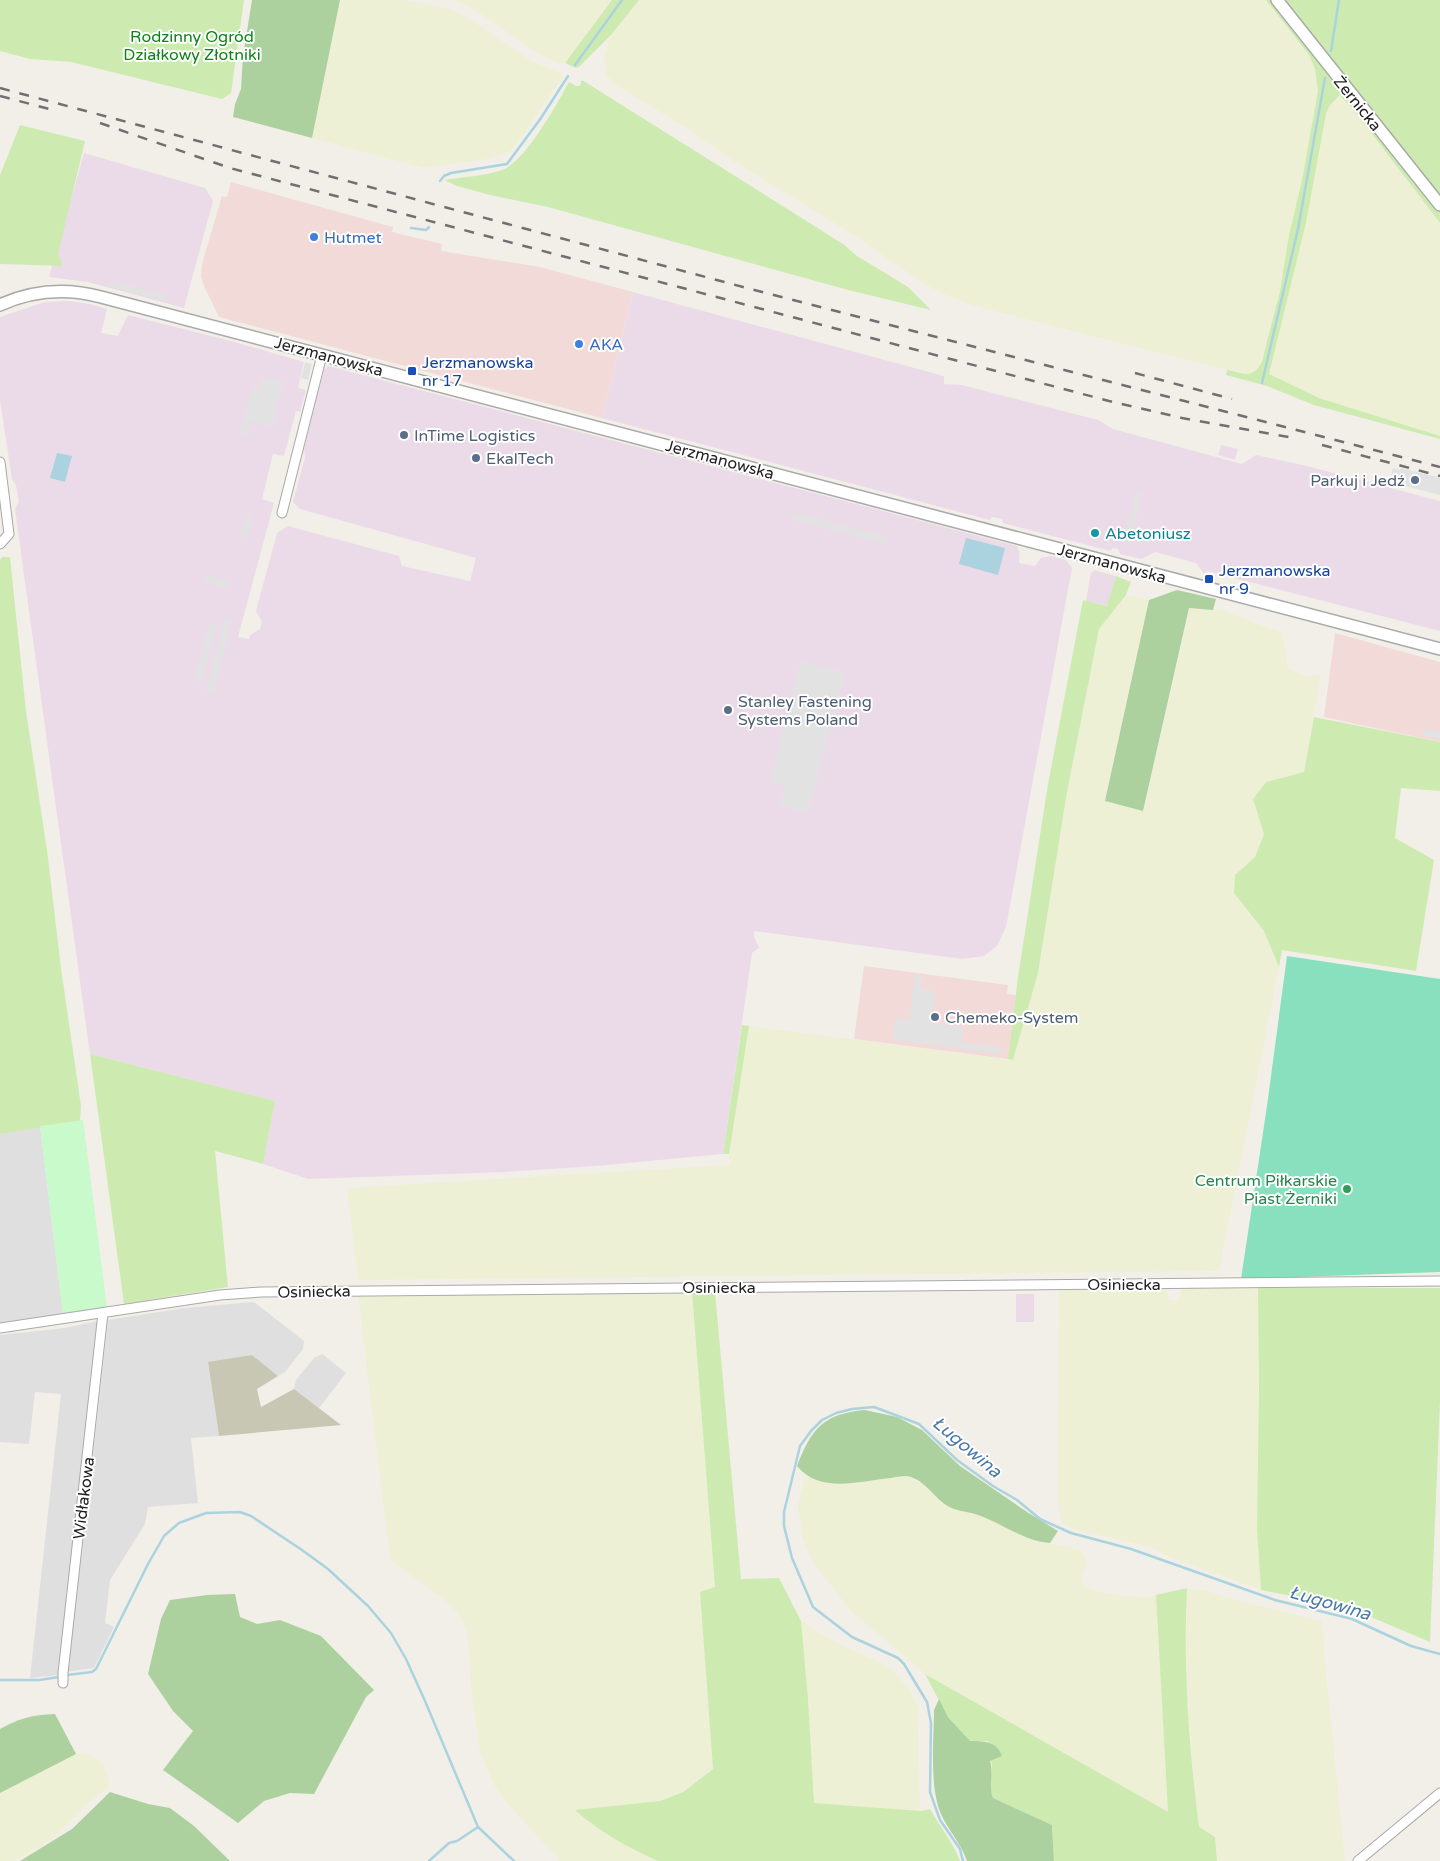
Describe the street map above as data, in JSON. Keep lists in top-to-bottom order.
{
  "streets": {
    "street": [
      "Żernicka",
      "Jerzmanowska",
      "Osiniecka",
      "Widłakowa"
    ]
  },
  "crossings": [
    ["Osiniecka", "Widłakowa"]
  ],
  "water": ["Ługowina"],
  "parks": ["Rodzinny Ogród Działkowy Złotniki"],
  "places": {
    "other": [
      "Hutmet",
      "AKA",
      "InTime Logistics",
      "EkalTech",
      "Parkuj i Jedź",
      "Abetoniusz",
      "Stanley Fastening Systems Poland",
      "Chemeko-System",
      "Centrum Piłkarskie Piast Żerniki"
    ],
    "transit": ["Jerzmanowska nr 17", "Jerzmanowska nr 9"]
  }
}
